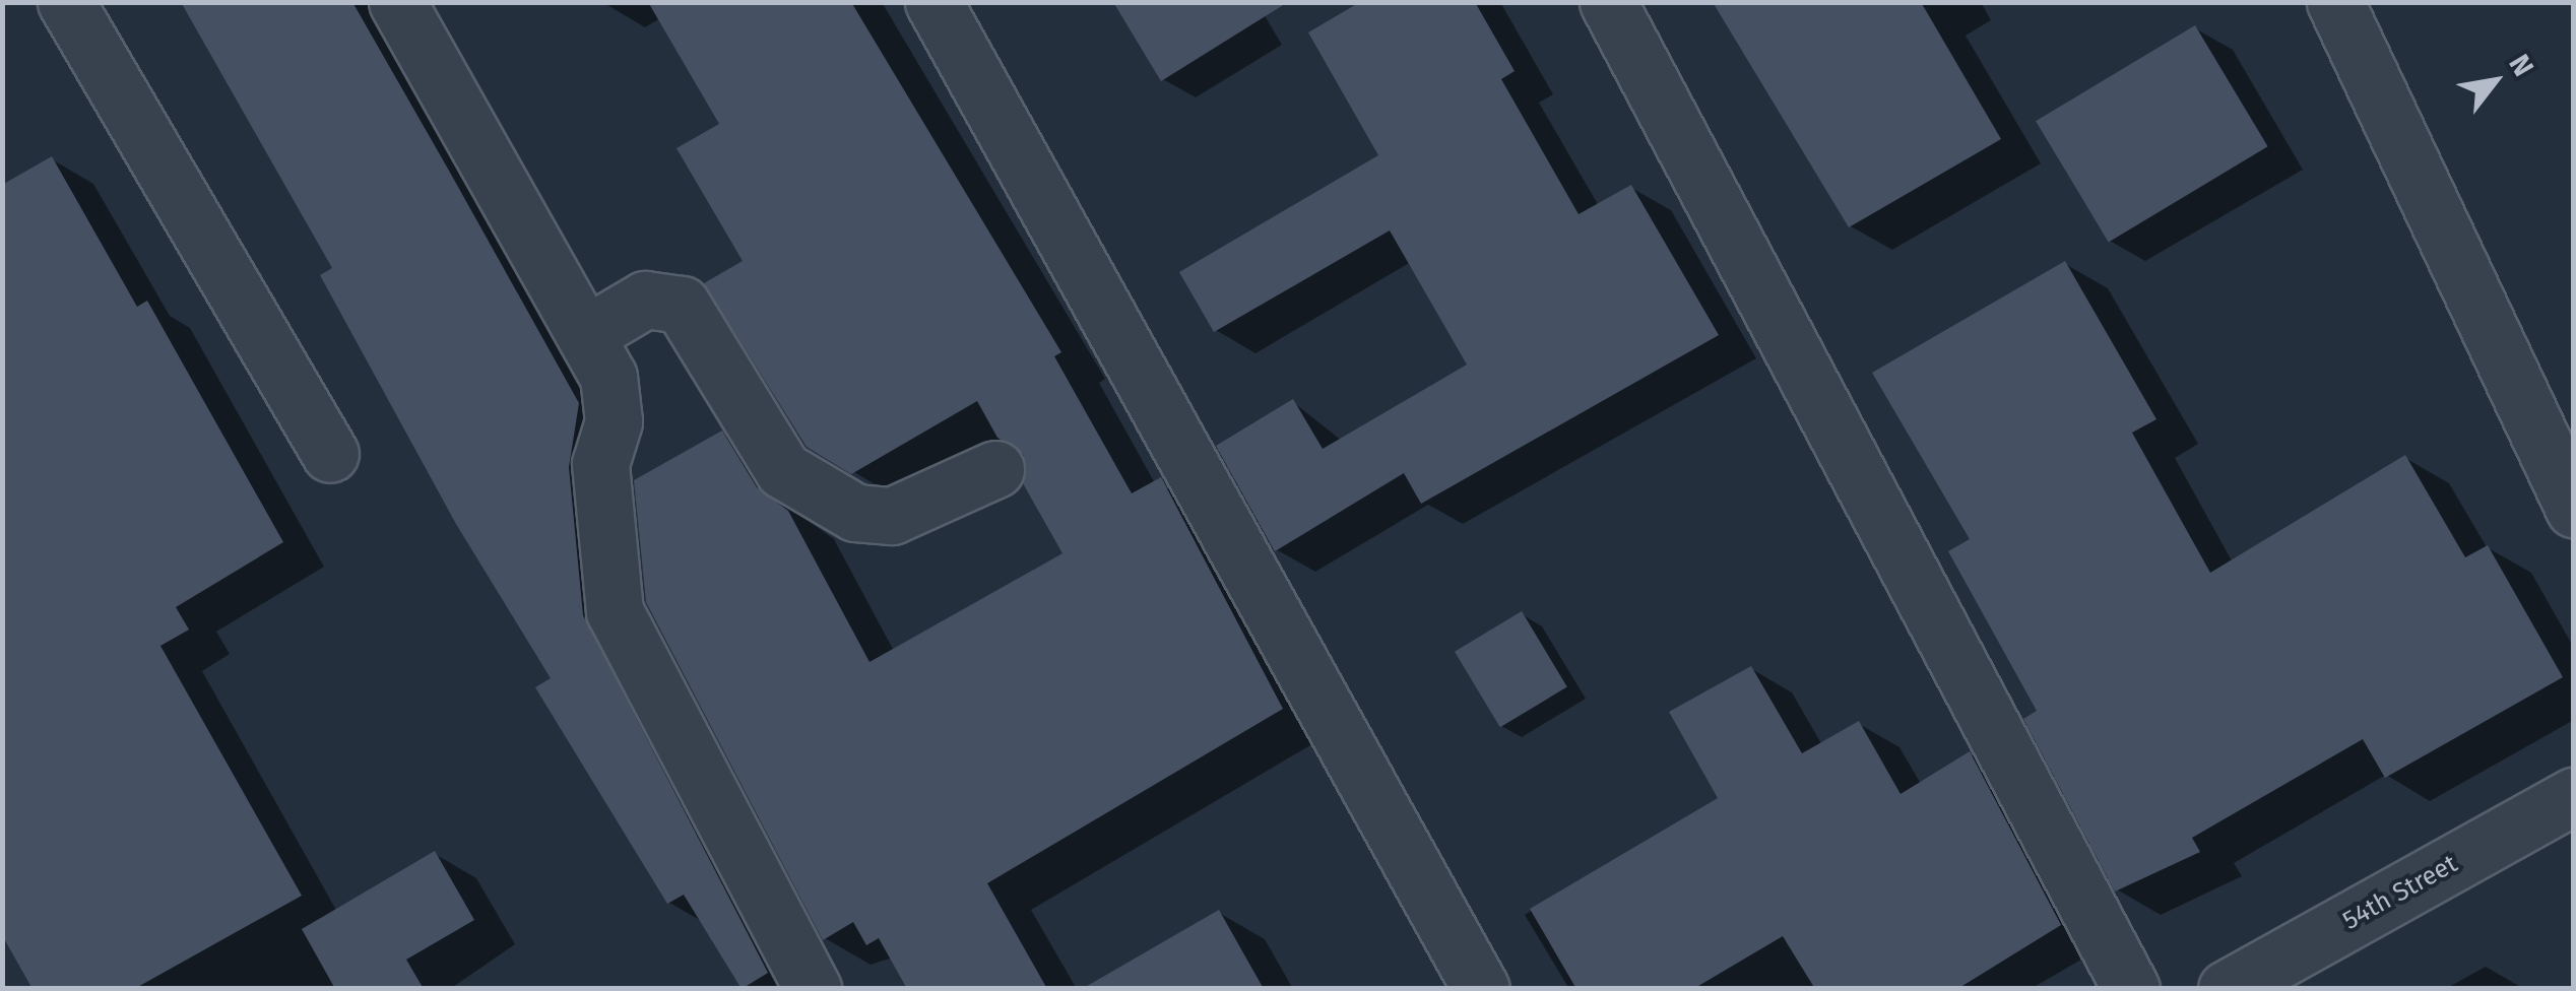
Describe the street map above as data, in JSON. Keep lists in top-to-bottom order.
{
  "streets": {
    "street": ["54th Street"]
  },
  "north": "top right"
}
